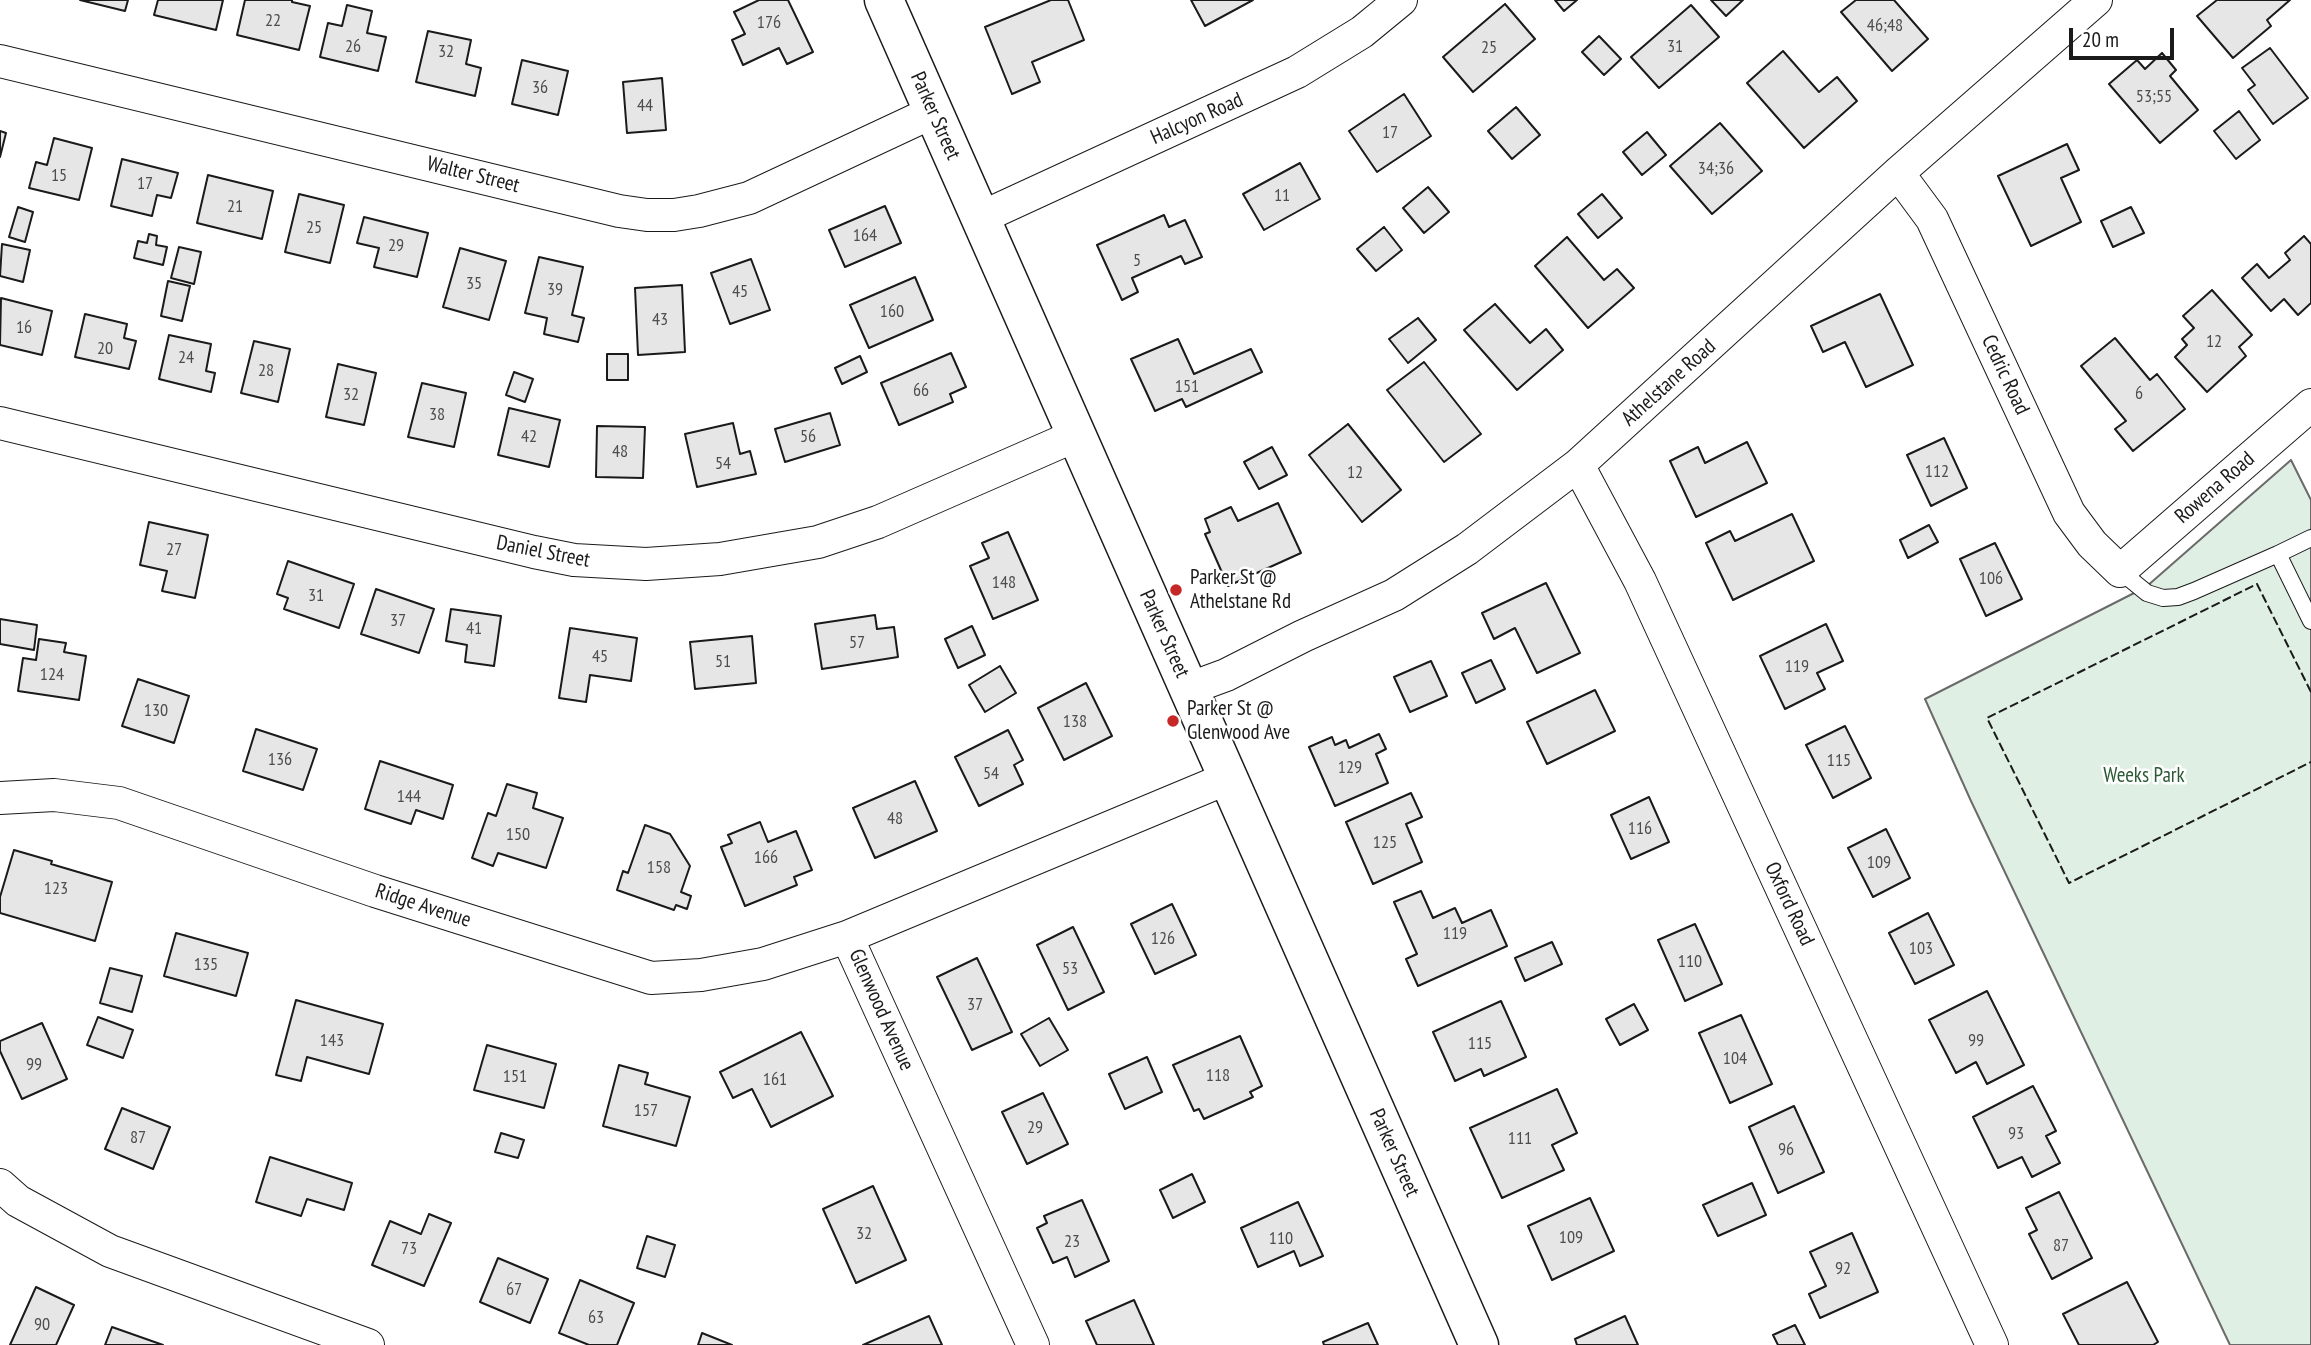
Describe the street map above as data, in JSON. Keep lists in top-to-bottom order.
{
  "streets": {
    "main road": ["Parker Street"],
    "street": [
      "Halcyon Road",
      "Walter Street",
      "Cedric Road",
      "Athelstane Road",
      "Rowena Road",
      "Daniel Street",
      "Oxford Road",
      "Ridge Avenue",
      "Glenwood Avenue"
    ]
  },
  "crossings": [
    ["Parker Street", "Halcyon Road"],
    ["Parker Street", "Walter Street"],
    ["Parker Street", "Athelstane Road"],
    ["Parker Street", "Daniel Street"],
    ["Parker Street", "Glenwood Avenue"],
    ["Cedric Road", "Athelstane Road"],
    ["Cedric Road", "Rowena Road"],
    ["Athelstane Road", "Oxford Road"],
    ["Ridge Avenue", "Glenwood Avenue"]
  ],
  "parks": ["Weeks Park"],
  "places": ["Parker St @ Athelstane Rd", "Parker St @ Glenwood Ave"],
  "house_numbers": [
    "22",
    "176",
    "46;48",
    "26",
    "31",
    "25",
    "32",
    "36",
    "53;55",
    "44",
    "17",
    "34;36",
    "15",
    "17",
    "11",
    "21",
    "25",
    "164",
    "29",
    "5",
    "35",
    "39",
    "45",
    "160",
    "43",
    "16",
    "12",
    "20",
    "24",
    "28",
    "151",
    "66",
    "6",
    "32",
    "38",
    "42",
    "56",
    "48",
    "54",
    "112",
    "12",
    "27",
    "106",
    "148",
    "31",
    "37",
    "41",
    "57",
    "45",
    "51",
    "119",
    "124",
    "130",
    "138",
    "136",
    "115",
    "129",
    "54",
    "144",
    "48",
    "116",
    "150",
    "125",
    "166",
    "109",
    "158",
    "123",
    "119",
    "126",
    "103",
    "110",
    "135",
    "53",
    "37",
    "143",
    "99",
    "115",
    "104",
    "99",
    "118",
    "151",
    "161",
    "157",
    "29",
    "93",
    "87",
    "111",
    "96",
    "32",
    "109",
    "110",
    "23",
    "87",
    "73",
    "92",
    "67",
    "63",
    "90"
  ],
  "scale_bar": "20 m"
}
